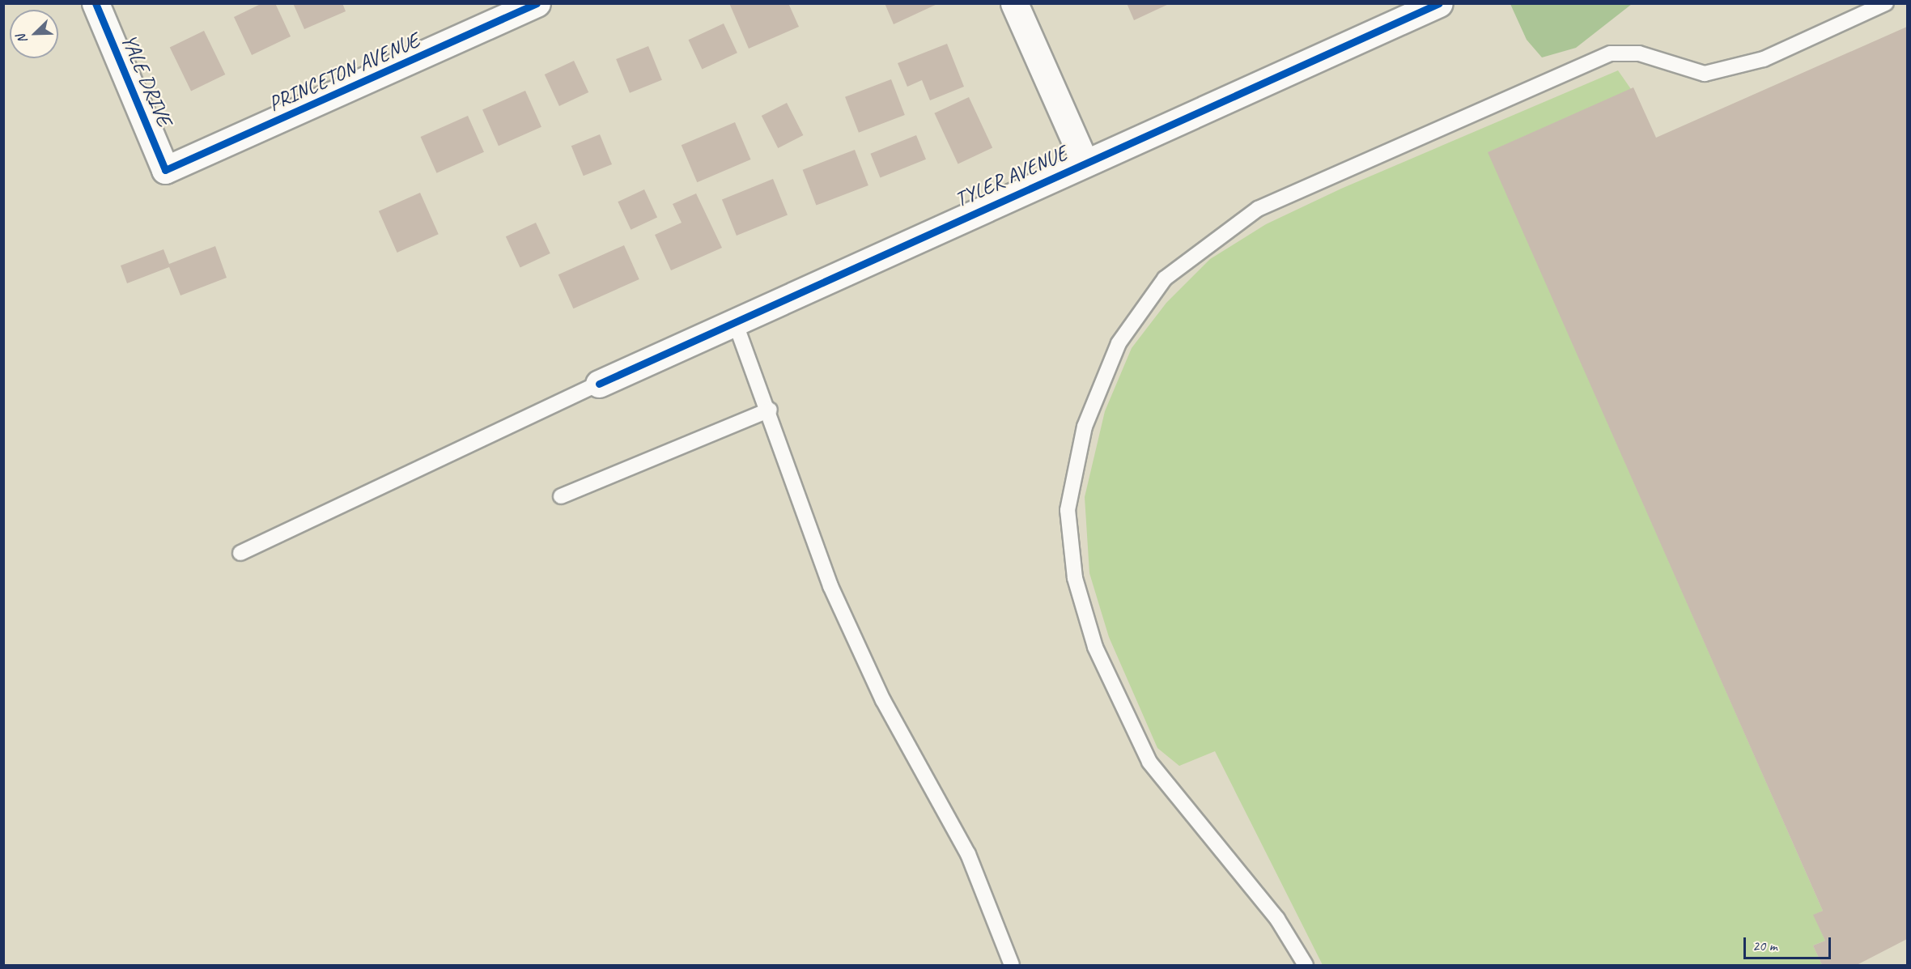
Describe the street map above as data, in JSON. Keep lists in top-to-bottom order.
{
  "streets": {
    "street": ["PRINCETON AVENUE", "YALE DRIVE", "TYLER AVENUE"]
  },
  "crossings": [
    ["PRINCETON AVENUE", "YALE DRIVE"]
  ],
  "scale_bar": "20 m",
  "north": "bottom left"
}
